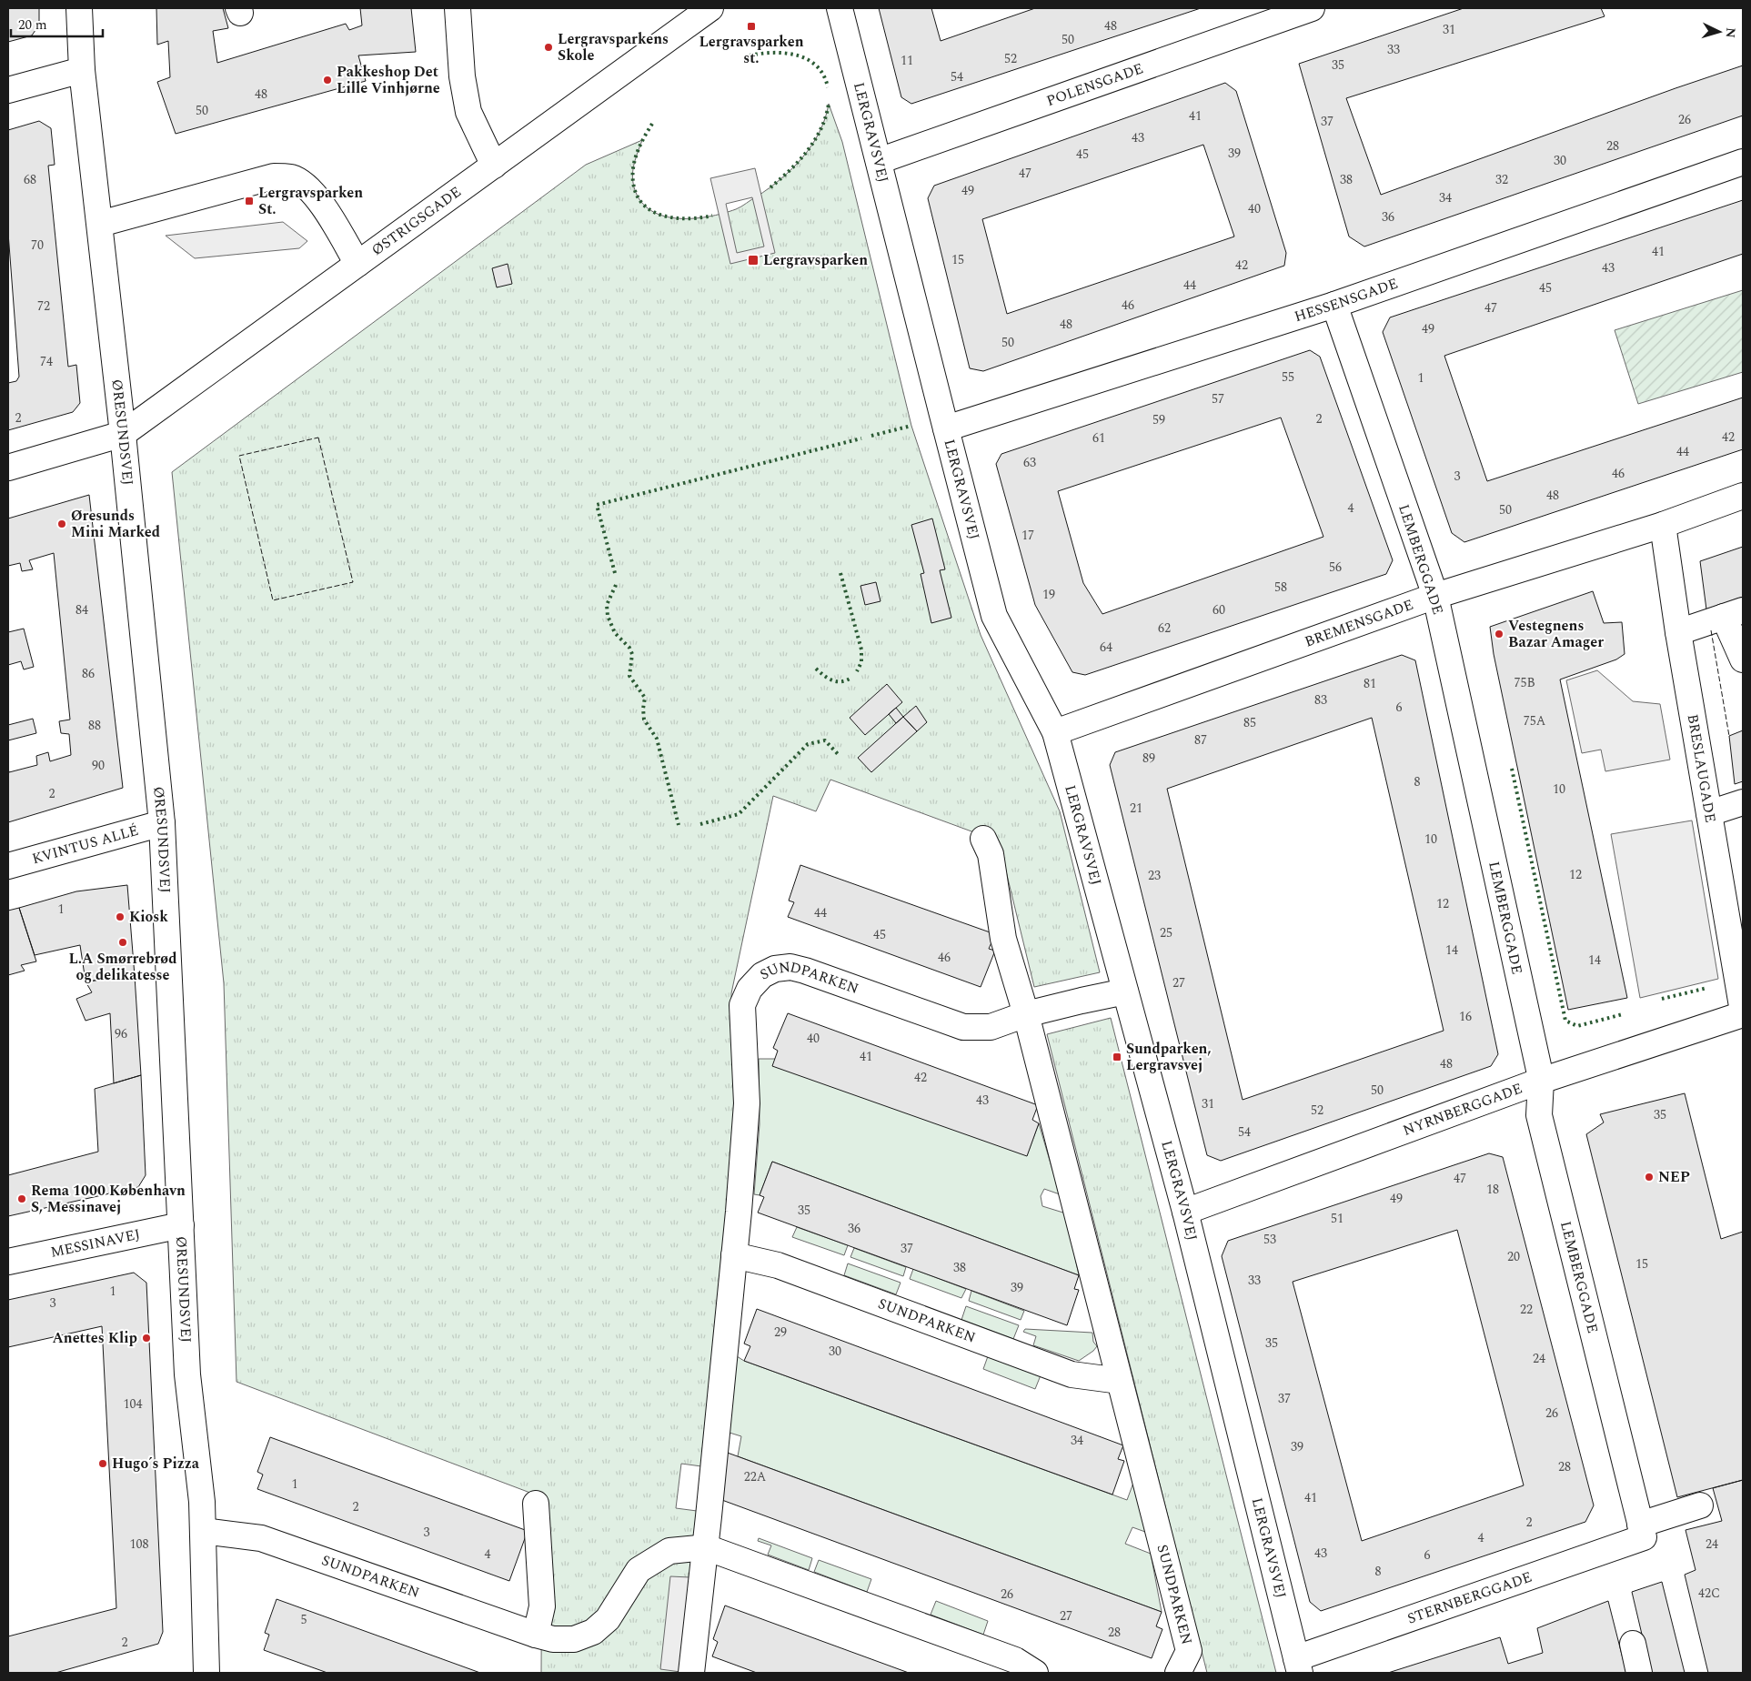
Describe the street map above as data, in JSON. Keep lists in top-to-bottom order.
{
  "streets": {
    "street": [
      "POLENSGADE",
      "LERGRAVSVEJ",
      "ØSTRIGSGADE",
      "HESSENSGADE",
      "ØRESUNDSVEJ",
      "LEMBERGGADE",
      "BREMENSGADE",
      "BRESLAUGADE",
      "KVINTUS ALLÉ",
      "SUNDPARKEN",
      "NYRNBERGGADE",
      "MESSINAVEJ",
      "STERNBERGGADE"
    ]
  },
  "crossings": [
    ["POLENSGADE", "LERGRAVSVEJ"],
    ["LERGRAVSVEJ", "HESSENSGADE"],
    ["LERGRAVSVEJ", "BREMENSGADE"],
    ["LERGRAVSVEJ", "SUNDPARKEN"],
    ["LERGRAVSVEJ", "NYRNBERGGADE"],
    ["LERGRAVSVEJ", "STERNBERGGADE"],
    ["ØSTRIGSGADE", "ØRESUNDSVEJ"],
    ["HESSENSGADE", "LEMBERGGADE"],
    ["ØRESUNDSVEJ", "KVINTUS ALLÉ"],
    ["ØRESUNDSVEJ", "SUNDPARKEN"],
    ["ØRESUNDSVEJ", "MESSINAVEJ"],
    ["LEMBERGGADE", "BREMENSGADE"],
    ["LEMBERGGADE", "NYRNBERGGADE"],
    ["LEMBERGGADE", "STERNBERGGADE"],
    ["BREMENSGADE", "BRESLAUGADE"],
    ["BRESLAUGADE", "NYRNBERGGADE"]
  ],
  "places": {
    "transit": [
      "Lergravsparken st.",
      "Lergravsparken St.",
      "Lergravsparken",
      "Sundparken, Lergravsvej"
    ],
    "other": [
      "Lergravsparkens Skole",
      "Pakkeshop Det Lille Vinhjørne",
      "Øresunds Mini Marked",
      "Vestegnens Bazar Amager",
      "Kiosk",
      "L.A Smørrebrød og delikatesse",
      "NEP",
      "Rema 1000 København S, Messinavej",
      "Anettes Klip",
      "Hugo´s Pizza"
    ]
  },
  "house_numbers": [
    "48",
    "31",
    "50",
    "33",
    "52",
    "11",
    "35",
    "54",
    "48",
    "50",
    "41",
    "26",
    "37",
    "43",
    "28",
    "39",
    "45",
    "30",
    "47",
    "68",
    "38",
    "32",
    "49",
    "34",
    "40",
    "36",
    "70",
    "41",
    "15",
    "42",
    "43",
    "44",
    "45",
    "46",
    "72",
    "47",
    "48",
    "49",
    "50",
    "74",
    "55",
    "1",
    "57",
    "2",
    "2",
    "59",
    "42",
    "61",
    "44",
    "63",
    "46",
    "3",
    "48",
    "4",
    "50",
    "17",
    "56",
    "58",
    "19",
    "84",
    "60",
    "62",
    "64",
    "86",
    "75B",
    "81",
    "83",
    "6",
    "75A",
    "85",
    "88",
    "87",
    "89",
    "90",
    "8",
    "10",
    "2",
    "21",
    "10",
    "12",
    "23",
    "12",
    "1",
    "44",
    "25",
    "45",
    "14",
    "46",
    "14",
    "27",
    "16",
    "96",
    "40",
    "41",
    "48",
    "42",
    "50",
    "43",
    "31",
    "52",
    "35",
    "54",
    "47",
    "18",
    "49",
    "35",
    "51",
    "36",
    "53",
    "37",
    "20",
    "15",
    "38",
    "33",
    "39",
    "1",
    "3",
    "22",
    "29",
    "35",
    "30",
    "24",
    "37",
    "104",
    "26",
    "34",
    "39",
    "28",
    "22A",
    "1",
    "41",
    "2",
    "2",
    "3",
    "4",
    "108",
    "24",
    "43",
    "4",
    "6",
    "8",
    "42C",
    "26",
    "27",
    "5",
    "28",
    "2"
  ],
  "scale_bar": "20 m",
  "north": "right"
}
